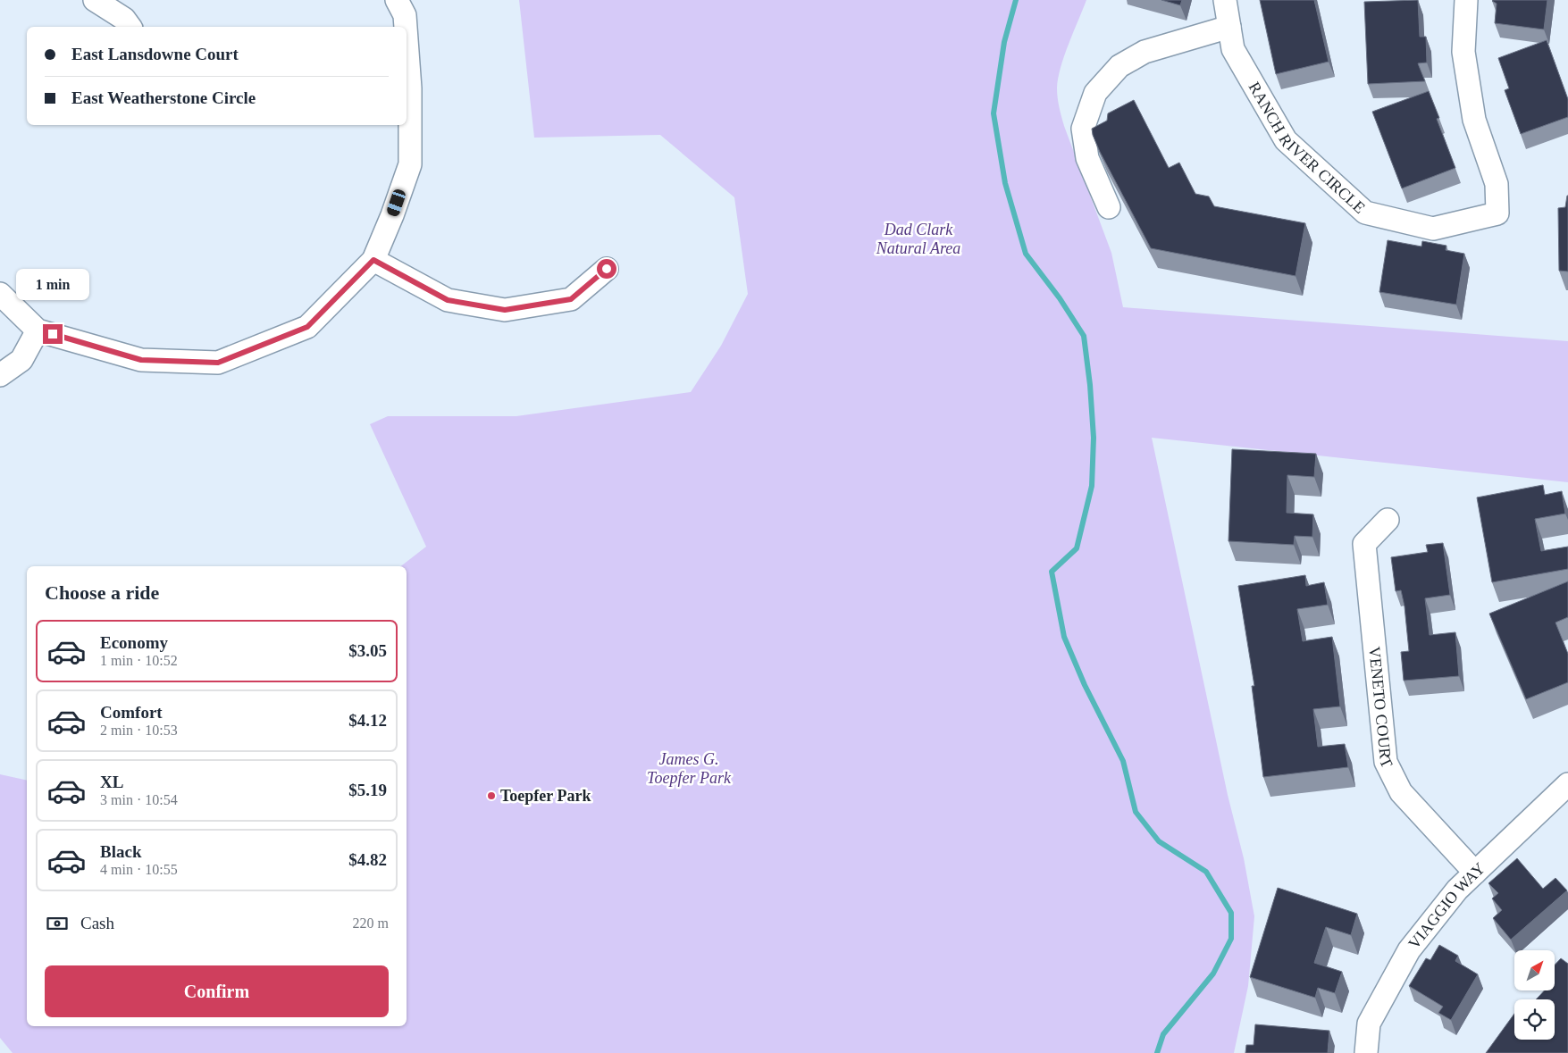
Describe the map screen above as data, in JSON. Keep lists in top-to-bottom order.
{
  "streets": {
    "street": ["RANCH RIVER CIRCLE", "VENETO COURT", "VIAGGIO WAY"]
  },
  "crossings": [
    ["VENETO COURT", "VIAGGIO WAY"]
  ],
  "parks": ["Dad Clark Natural Area", "James G. Toepfer Park"],
  "places": ["Toepfer Park"],
  "north": "top right",
  "page": {
    "banner": ["East Lansdowne Court", "East Weatherstone Circle"],
    "bubble": "1 min",
    "heading": "Choose a ride",
    "list": [
      {
        "name": "Economy",
        "note": "1 min · 10:52",
        "value": "$3.05"
      },
      {
        "name": "Comfort",
        "note": "2 min · 10:53",
        "value": "$4.12"
      },
      {
        "name": "XL",
        "note": "3 min · 10:54",
        "value": "$5.19"
      },
      {
        "name": "Black",
        "note": "4 min · 10:55",
        "value": "$4.82"
      }
    ],
    "pay": ["Cash", "220 m"],
    "buttons": "Confirm"
  }
}
